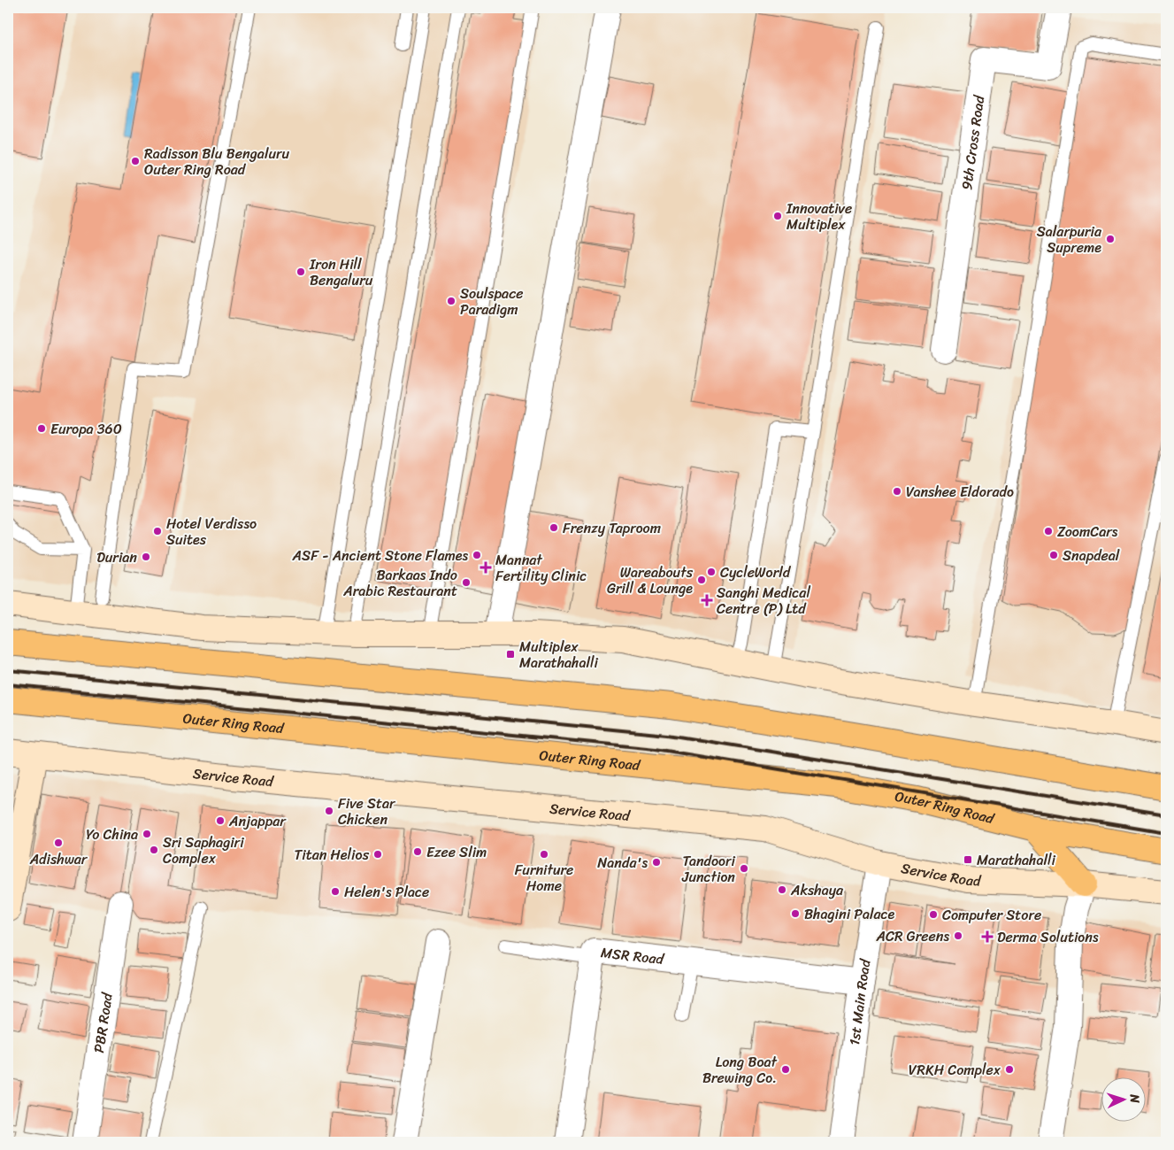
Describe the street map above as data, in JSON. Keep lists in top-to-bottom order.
{
  "streets": {
    "highway": ["Outer Ring Road"],
    "street": [
      "9th Cross Road",
      "Service Road",
      "MSR Road",
      "1st Main Road",
      "PBR Road"
    ]
  },
  "crossings": [
    ["Service Road", "1st Main Road"],
    ["MSR Road", "1st Main Road"]
  ],
  "places": {
    "other": [
      "Radisson Blu Bengaluru Outer Ring Road",
      "Innovative Multiplex",
      "Salarpuria Supreme",
      "Iron Hill Bengaluru",
      "Soulspace Paradigm",
      "Europa 360",
      "Vanshee Eldorado",
      "Frenzy Taproom",
      "Hotel Verdisso Suites",
      "ZoomCars",
      "ASF - Ancient Stone Flames",
      "Snapdeal",
      "Durian",
      "CycleWorld",
      "Wareabouts Grill & Lounge",
      "Barkaas Indo Arabic Restaurant",
      "Five Star Chicken",
      "Anjappar",
      "Yo China",
      "Adishwar",
      "Sri Saphagiri Complex",
      "Ezee Slim",
      "Titan Helios",
      "Furniture Home",
      "Nanda's",
      "Tandoori Junction",
      "Akshaya",
      "Helen's Place",
      "Bhagini Palace",
      "Computer Store",
      "ACR Greens",
      "Long Boat Brewing Co.",
      "VRKH Complex"
    ],
    "health": ["Mannat Fertility Clinic", "Sanghi Medical Centre (P) Ltd", "Derma Solutions"],
    "transit": ["Multiplex Marathahalli", "Marathahalli"]
  },
  "north": "right"
}
